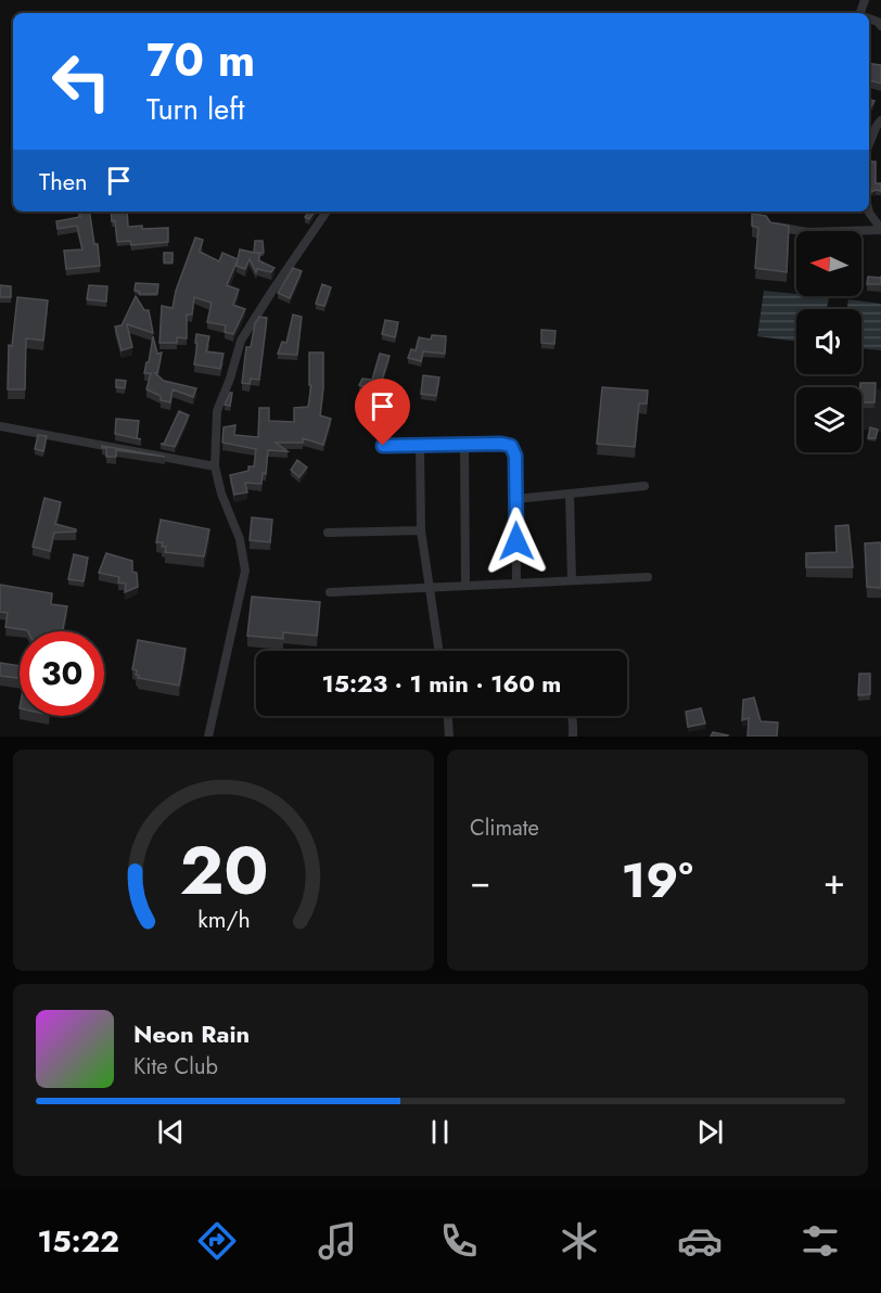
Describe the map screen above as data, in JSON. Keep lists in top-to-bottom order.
{
  "north": "left",
  "page": {
    "turn": ["70 m", "Turn left"],
    "then": "Then",
    "limit": "30",
    "trip": "15:23 · 1 min · 160 m",
    "tile": "Climate",
    "heat": ["−", "19°", "+"],
    "song": ["Neon Rain", "Kite Club"],
    "tabs": "15:22",
    "gauge": ["20", "km/h"]
  }
}
